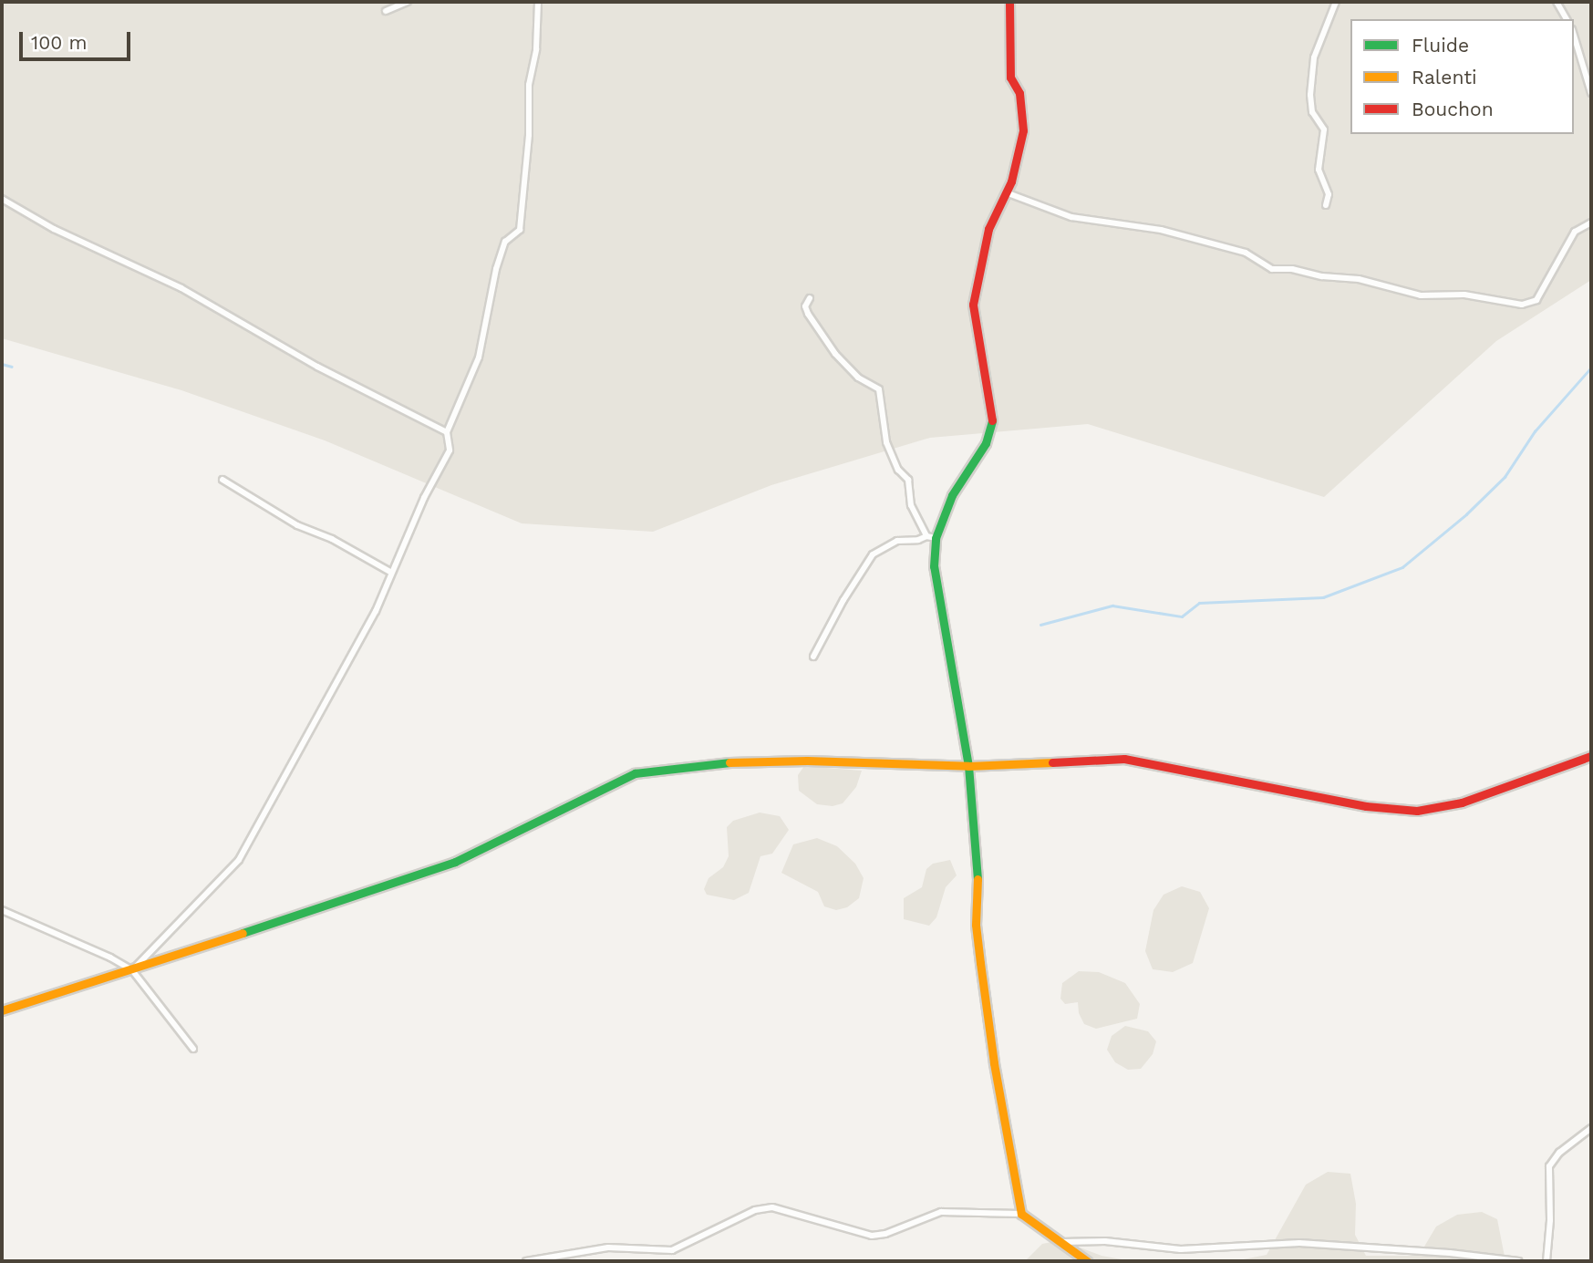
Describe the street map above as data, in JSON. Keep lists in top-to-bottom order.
{
  "legend": ["Fluide", "Ralenti", "Bouchon"],
  "scale_bar": "100 m"
}
